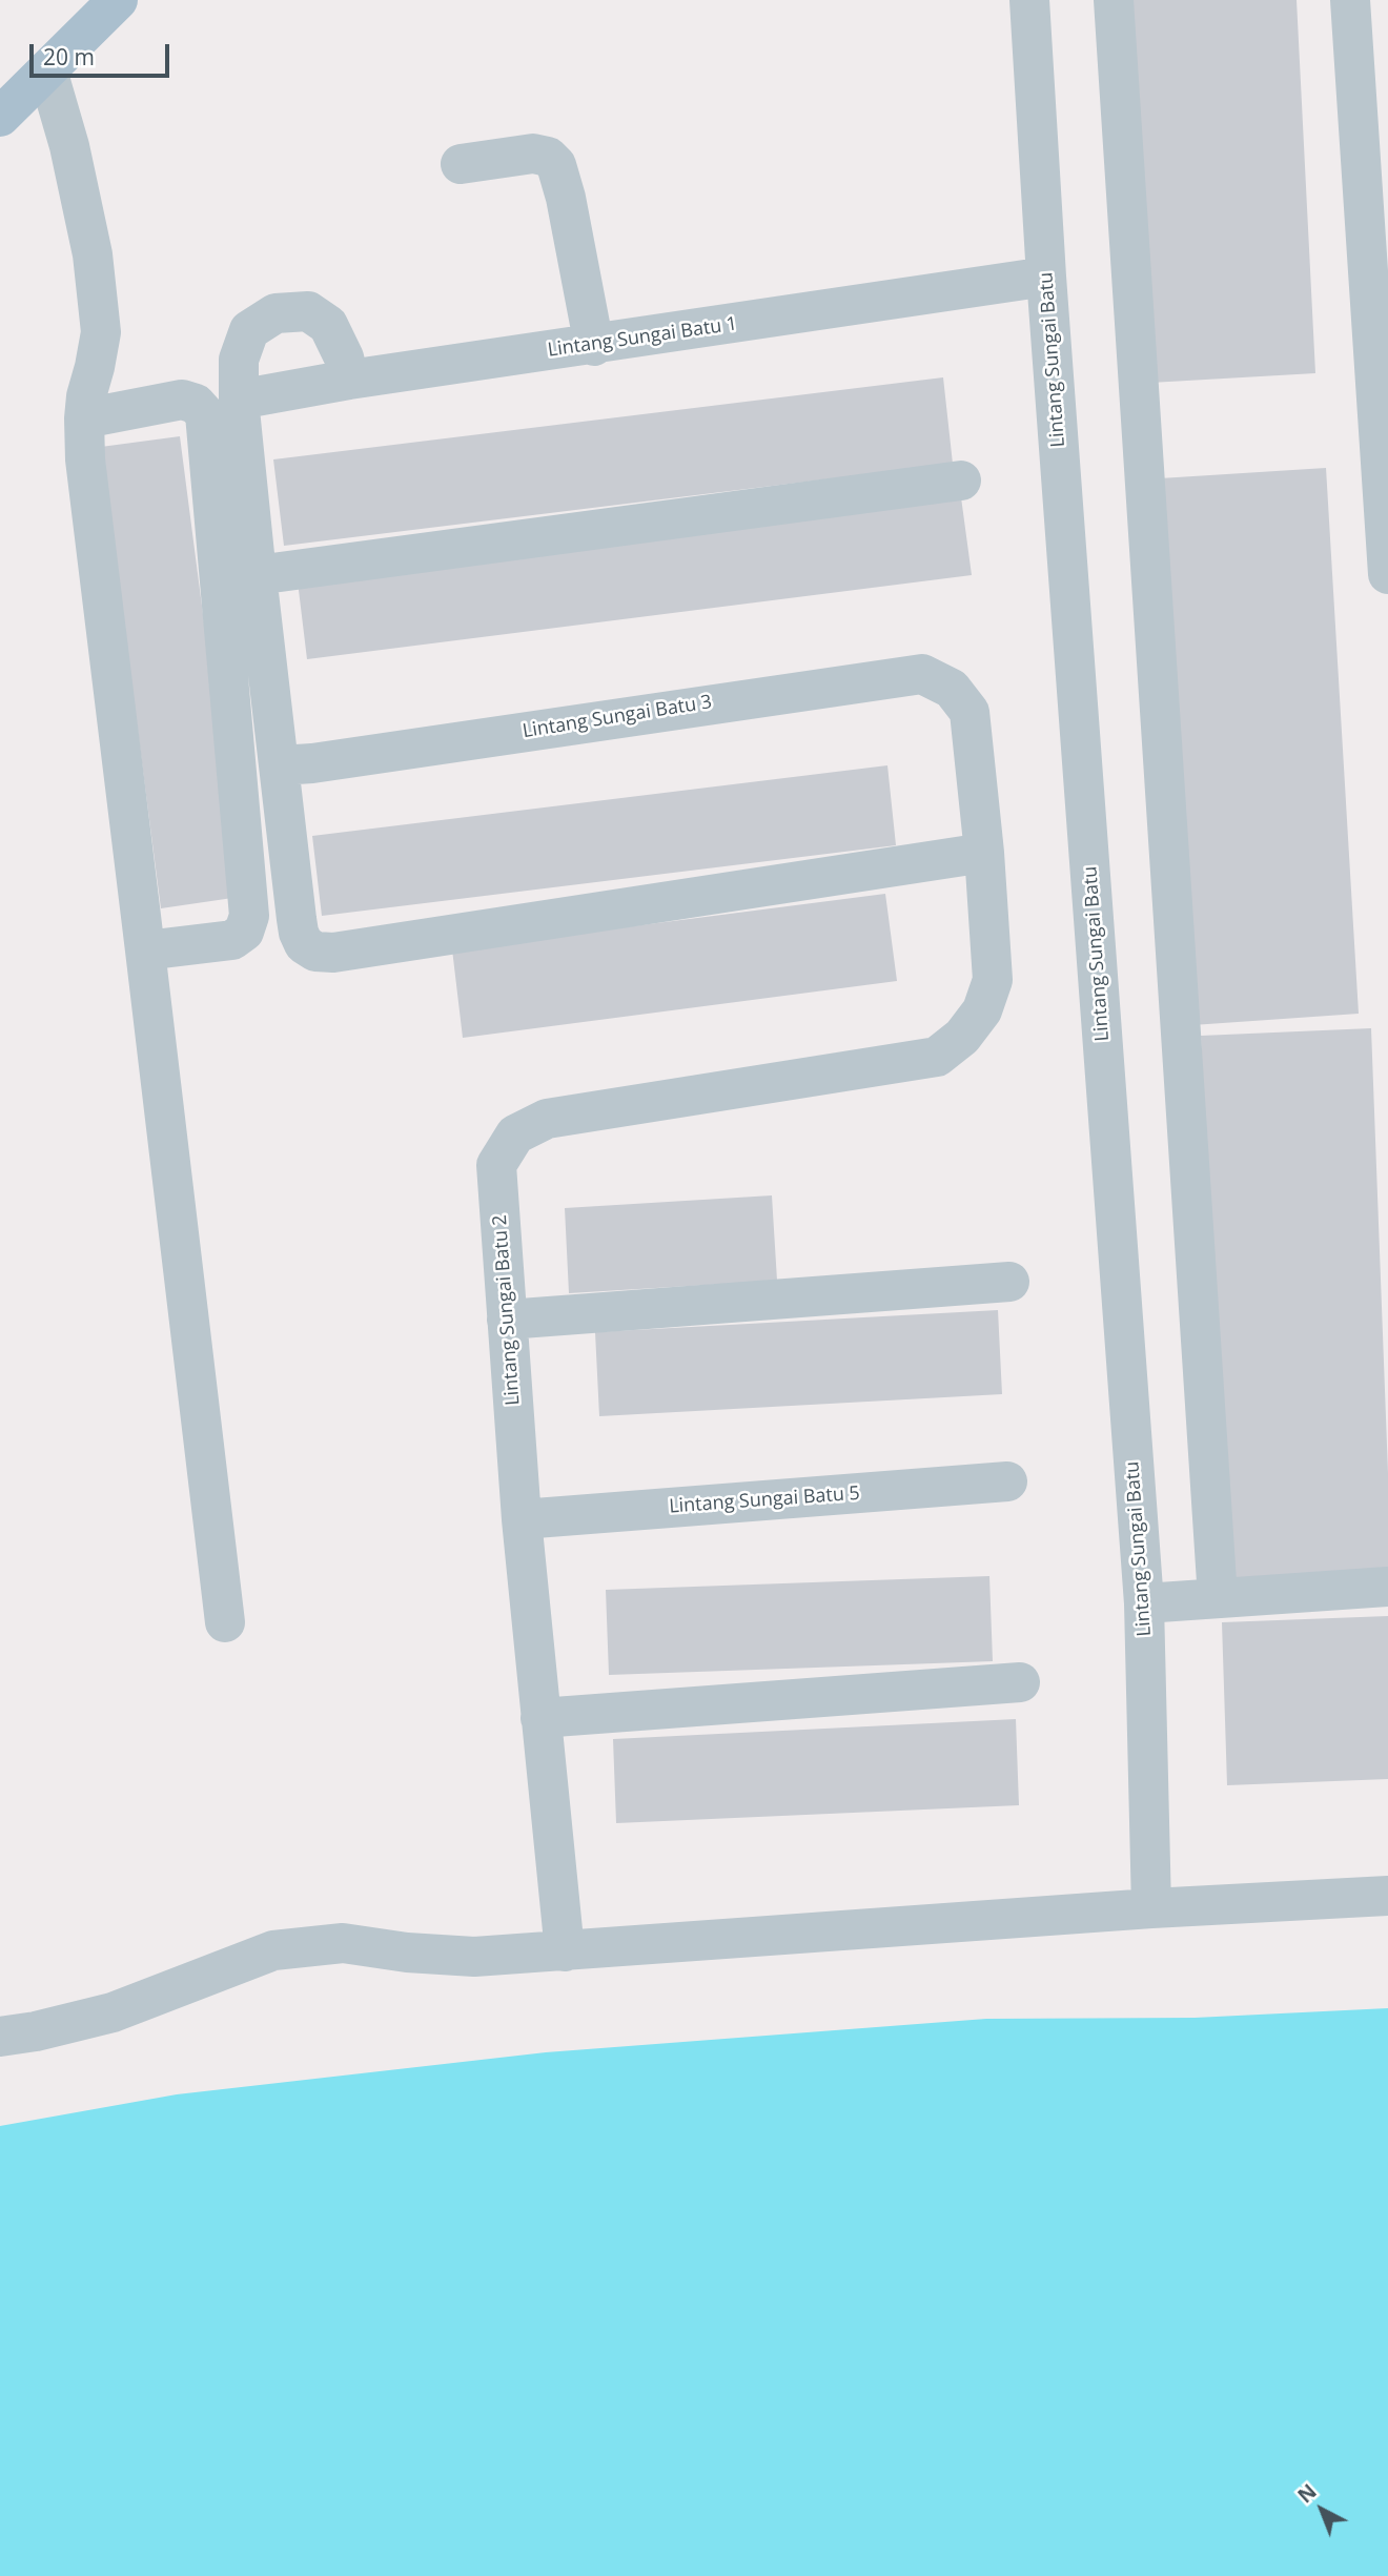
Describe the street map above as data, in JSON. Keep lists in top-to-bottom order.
{
  "streets": {
    "street": [
      "Lintang Sungai Batu 1",
      "Lintang Sungai Batu",
      "Lintang Sungai Batu 3",
      "Lintang Sungai Batu 2",
      "Lintang Sungai Batu 5"
    ]
  },
  "crossings": [
    ["Lintang Sungai Batu 1", "Lintang Sungai Batu"],
    ["Lintang Sungai Batu 3", "Lintang Sungai Batu 2"],
    ["Lintang Sungai Batu 2", "Lintang Sungai Batu 5"]
  ],
  "scale_bar": "20 m",
  "north": "top left"
}
